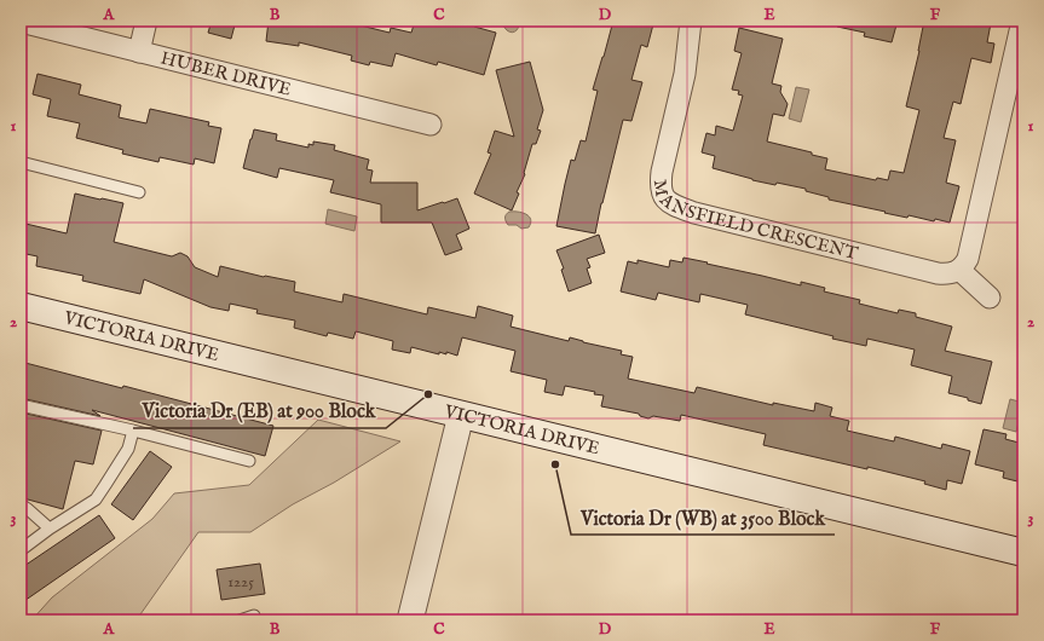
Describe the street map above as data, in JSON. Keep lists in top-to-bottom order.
{
  "streets": {
    "main road": ["VICTORIA DRIVE"],
    "street": ["HUBER DRIVE", "MANSFIELD CRESCENT"]
  },
  "places": ["Victoria Dr (EB) at 900 Block", "Victoria Dr (WB) at 3500 Block"],
  "house_numbers": ["1225"],
  "grid": {
    "columns": [
      "A",
      "B",
      "C",
      "D",
      "E",
      "F"
    ],
    "rows": ["1", "2", "3"]
  }
}
